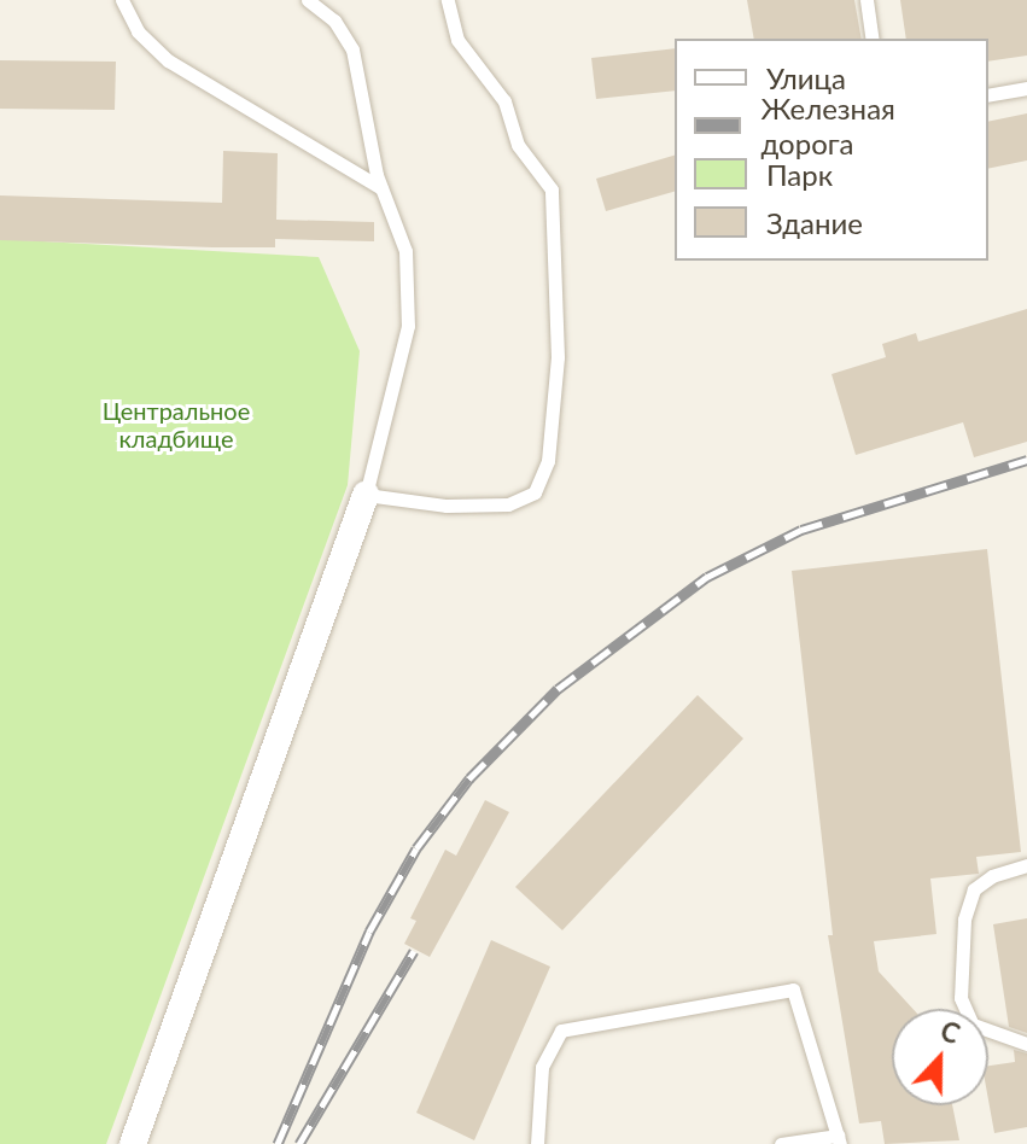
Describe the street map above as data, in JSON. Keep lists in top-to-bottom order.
{
  "parks": ["Центральное кладбище"],
  "legend": [
    "Улица",
    "Железная дорога",
    "Парк",
    "Здание"
  ],
  "north": "top"
}
